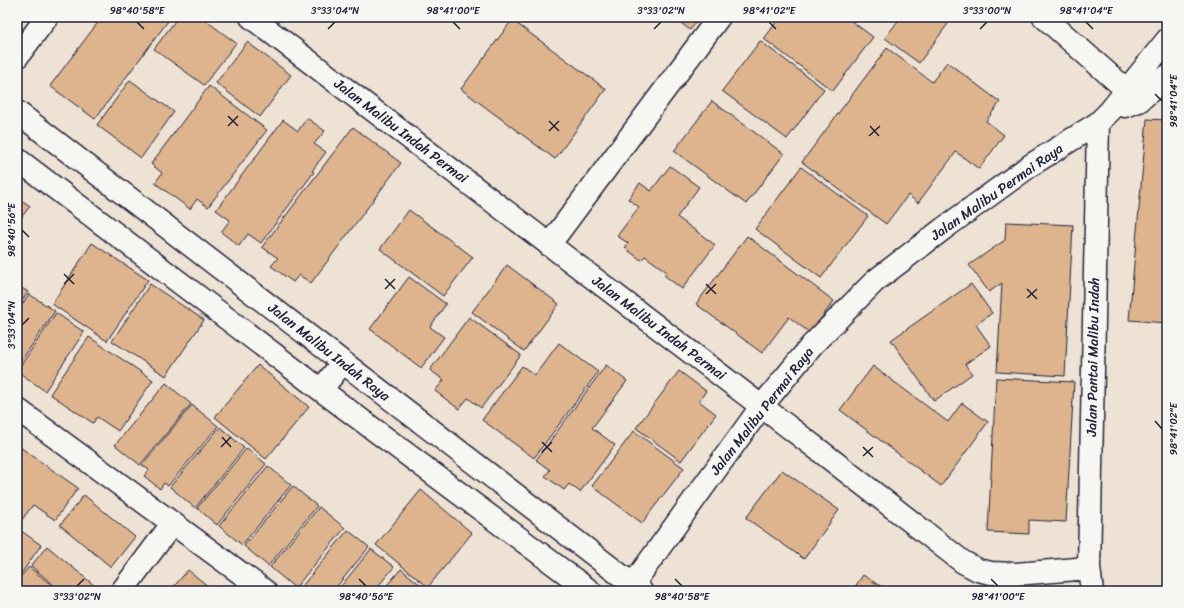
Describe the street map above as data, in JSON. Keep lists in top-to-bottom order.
{
  "streets": {
    "street": [
      "Jalan Malibu Indah Permai",
      "Jalan Malibu Permai Raya",
      "Jalan Malibu Indah Raya",
      "Jalan Pantai Malibu Indah"
    ]
  },
  "crossings": [
    ["Jalan Malibu Indah Permai", "Jalan Malibu Permai Raya"],
    ["Jalan Malibu Indah Permai", "Jalan Pantai Malibu Indah"],
    ["Jalan Malibu Permai Raya", "Jalan Malibu Indah Raya"],
    ["Jalan Malibu Permai Raya", "Jalan Pantai Malibu Indah"]
  ],
  "coordinates": [
    "98°40'58\"E",
    "3°33'04\"N",
    "98°41'00\"E",
    "3°33'02\"N",
    "98°41'02\"E",
    "3°33'00\"N",
    "98°41'04\"E",
    "98°40'56\"E"
  ]
}
